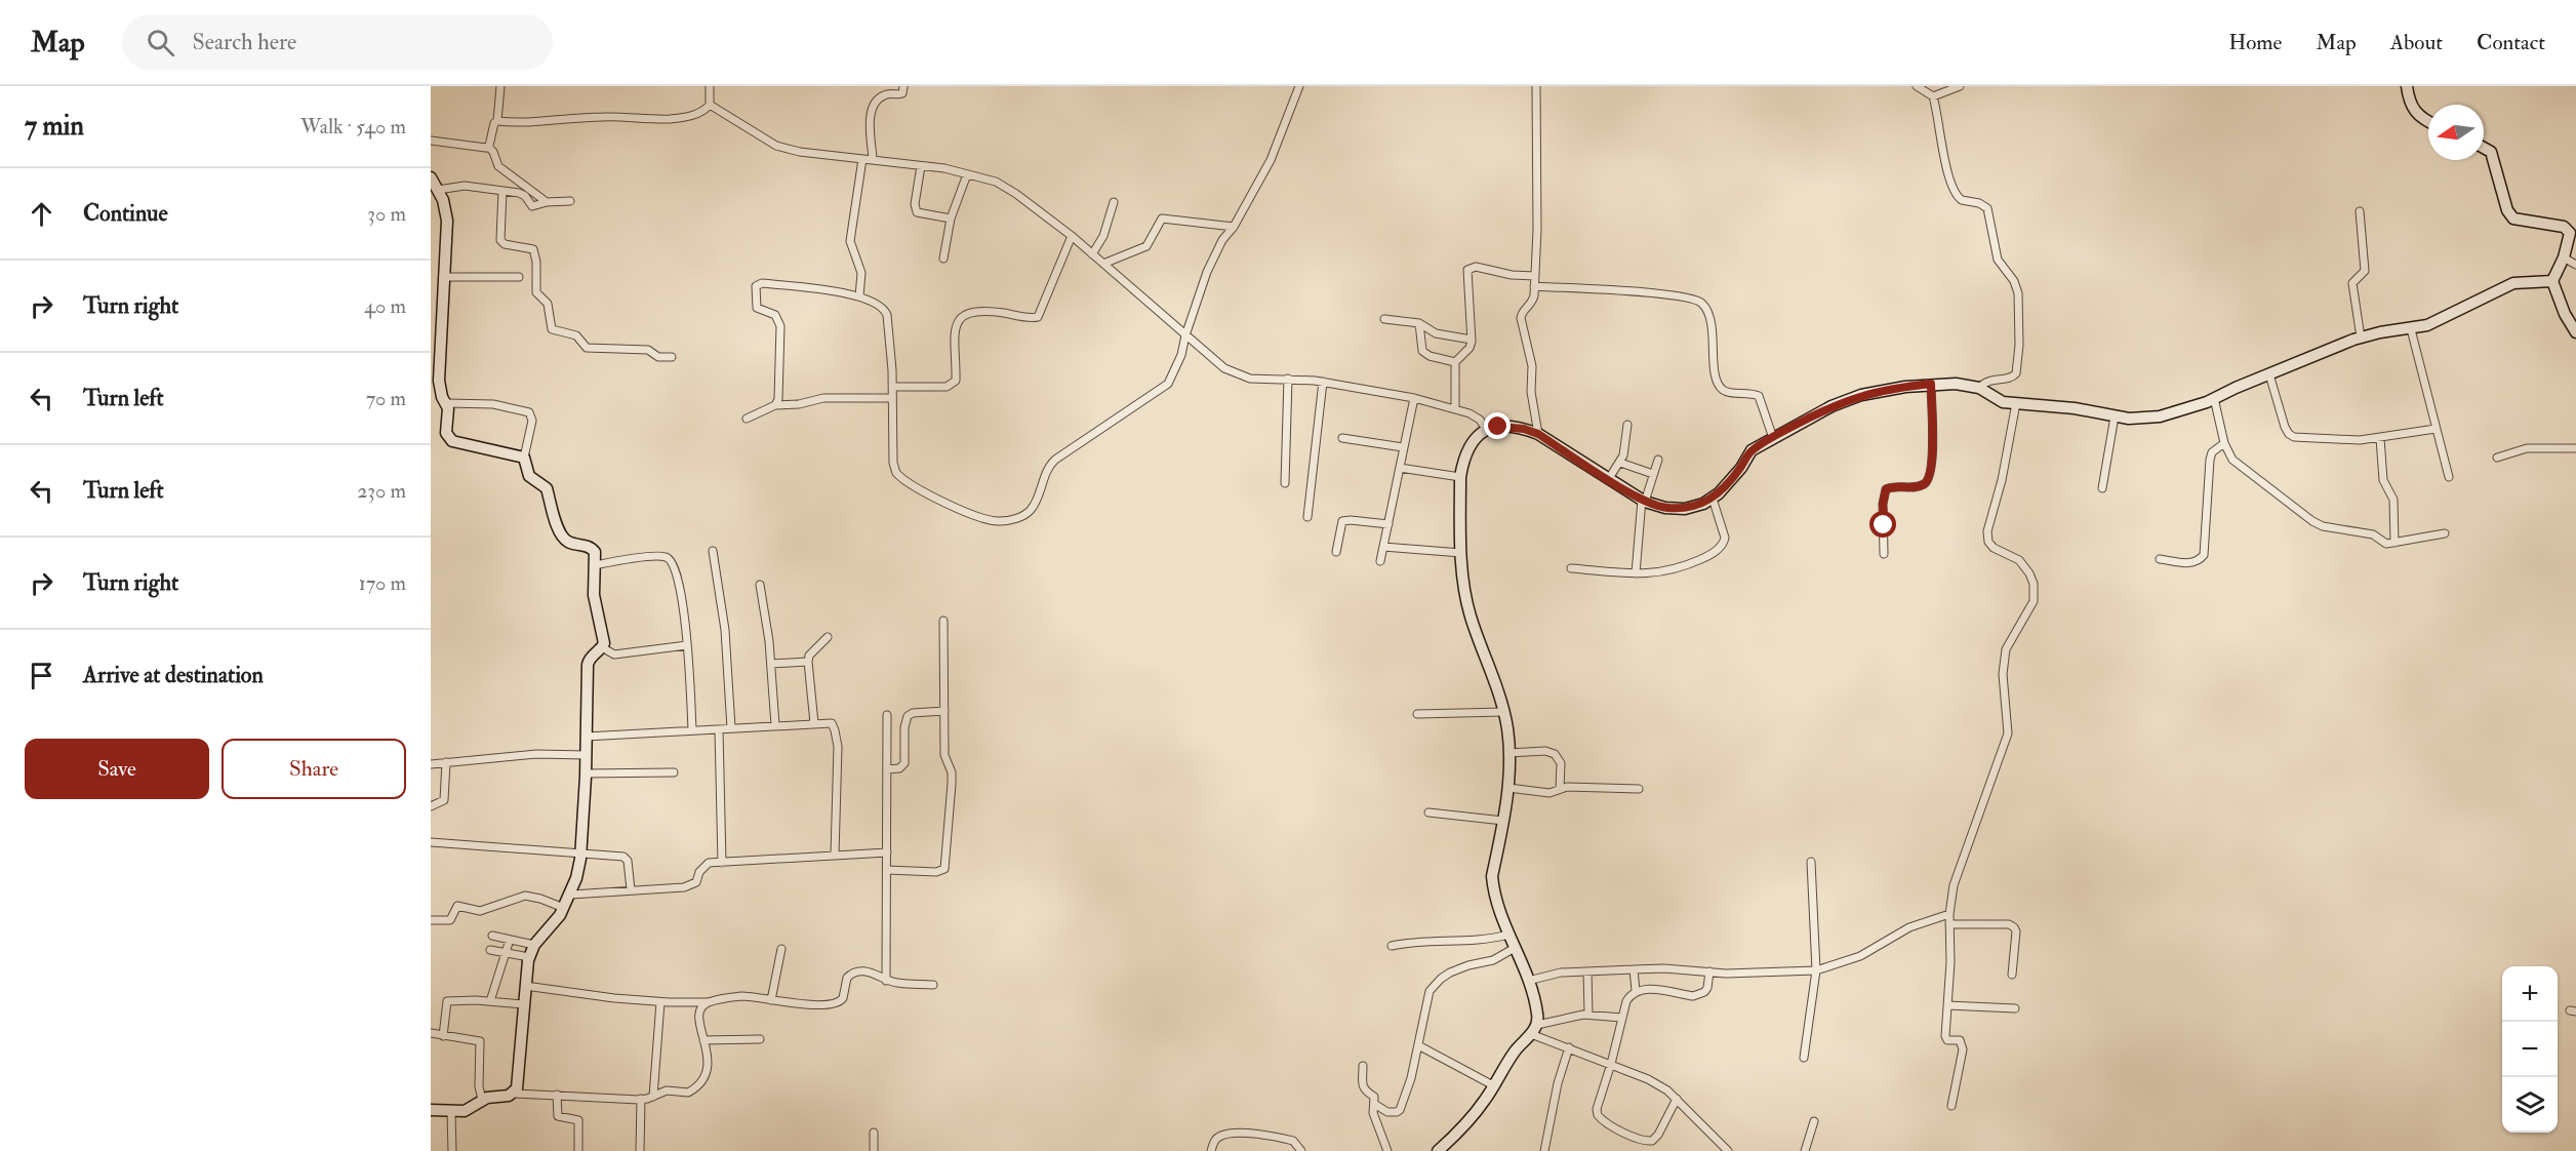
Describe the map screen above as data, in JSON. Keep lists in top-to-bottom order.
{
  "north": "left",
  "page": {
    "header": "Map",
    "search": "Search here",
    "nav": [
      "Home",
      "Map",
      "About",
      "Contact"
    ],
    "heading": ["7 min", "Walk · 540 m"],
    "list": [
      ["Continue", "30 m"],
      ["Turn right", "40 m"],
      ["Turn left", "70 m"],
      ["Turn left", "230 m"],
      ["Turn right", "170 m"],
      "Arrive at destination"
    ],
    "buttons": ["Save", "Share"],
    "map_buttons": ["+", "−"]
  }
}
